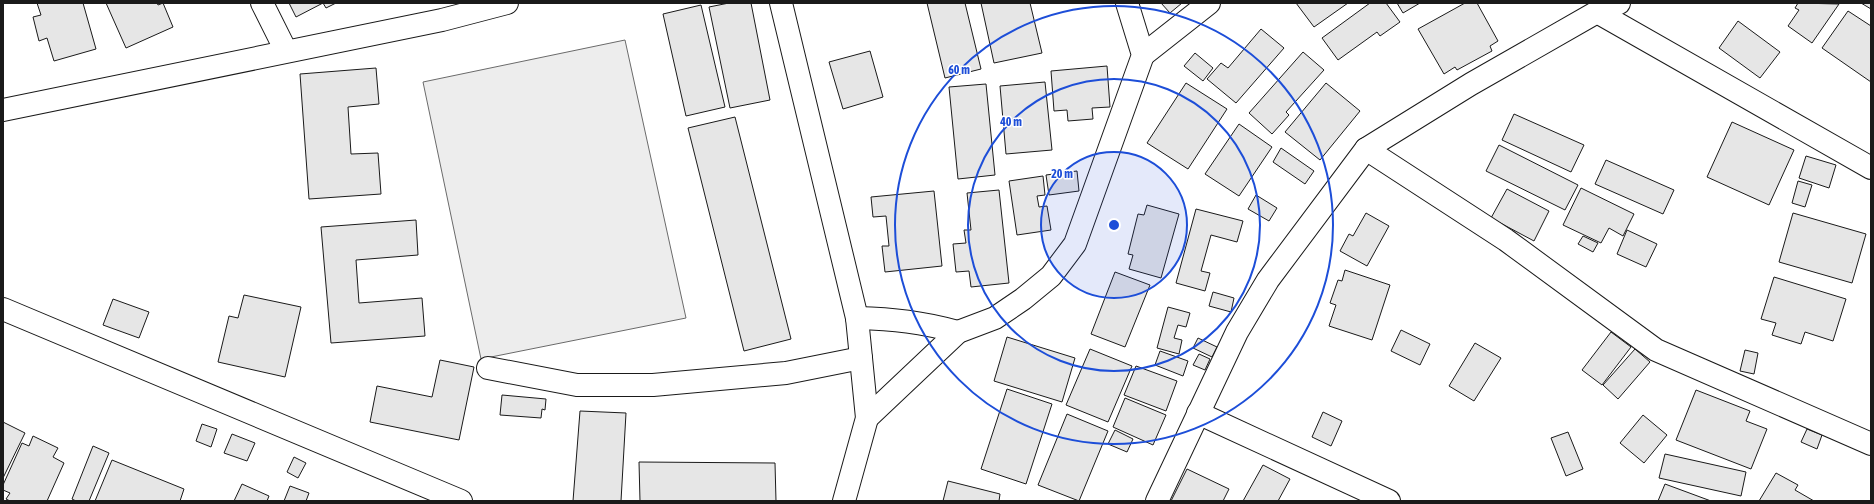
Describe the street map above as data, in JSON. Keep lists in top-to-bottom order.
{
  "rings": ["60 m", "40 m", "20 m"]
}
